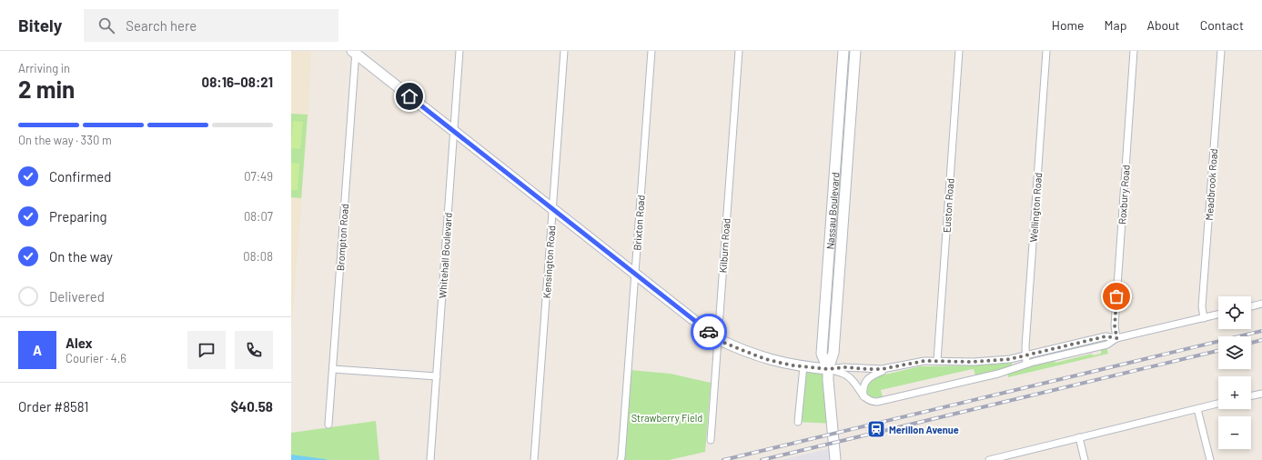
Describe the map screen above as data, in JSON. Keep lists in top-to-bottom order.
{
  "streets": {
    "main road": ["Nassau Boulevard"],
    "street": [
      "Meadbrook Road",
      "Roxbury Road",
      "Euston Road",
      "Wellington Road",
      "Brixton Road",
      "Brompton Road",
      "Kilburn Road",
      "Whitehall Boulevard",
      "Kensington Road"
    ]
  },
  "parks": ["Strawberry Field"],
  "places": {
    "station": ["Merillon Avenue"]
  },
  "page": {
    "header": "Bitely",
    "search": "Search here",
    "nav": [
      "Home",
      "Map",
      "About",
      "Contact"
    ],
    "heading": ["2 min", "Arriving in", "08:16–08:21"],
    "panel": [
      "Alex",
      "Courier · 4.6",
      "Order #8581",
      "$40.58"
    ],
    "bar": "On the way · 330 m",
    "list": [
      ["Confirmed", "07:49"],
      ["Preparing", "08:07"],
      ["On the way", "08:08"],
      "Delivered"
    ],
    "map_buttons": ["+", "−"],
    "round": "A"
  }
}
